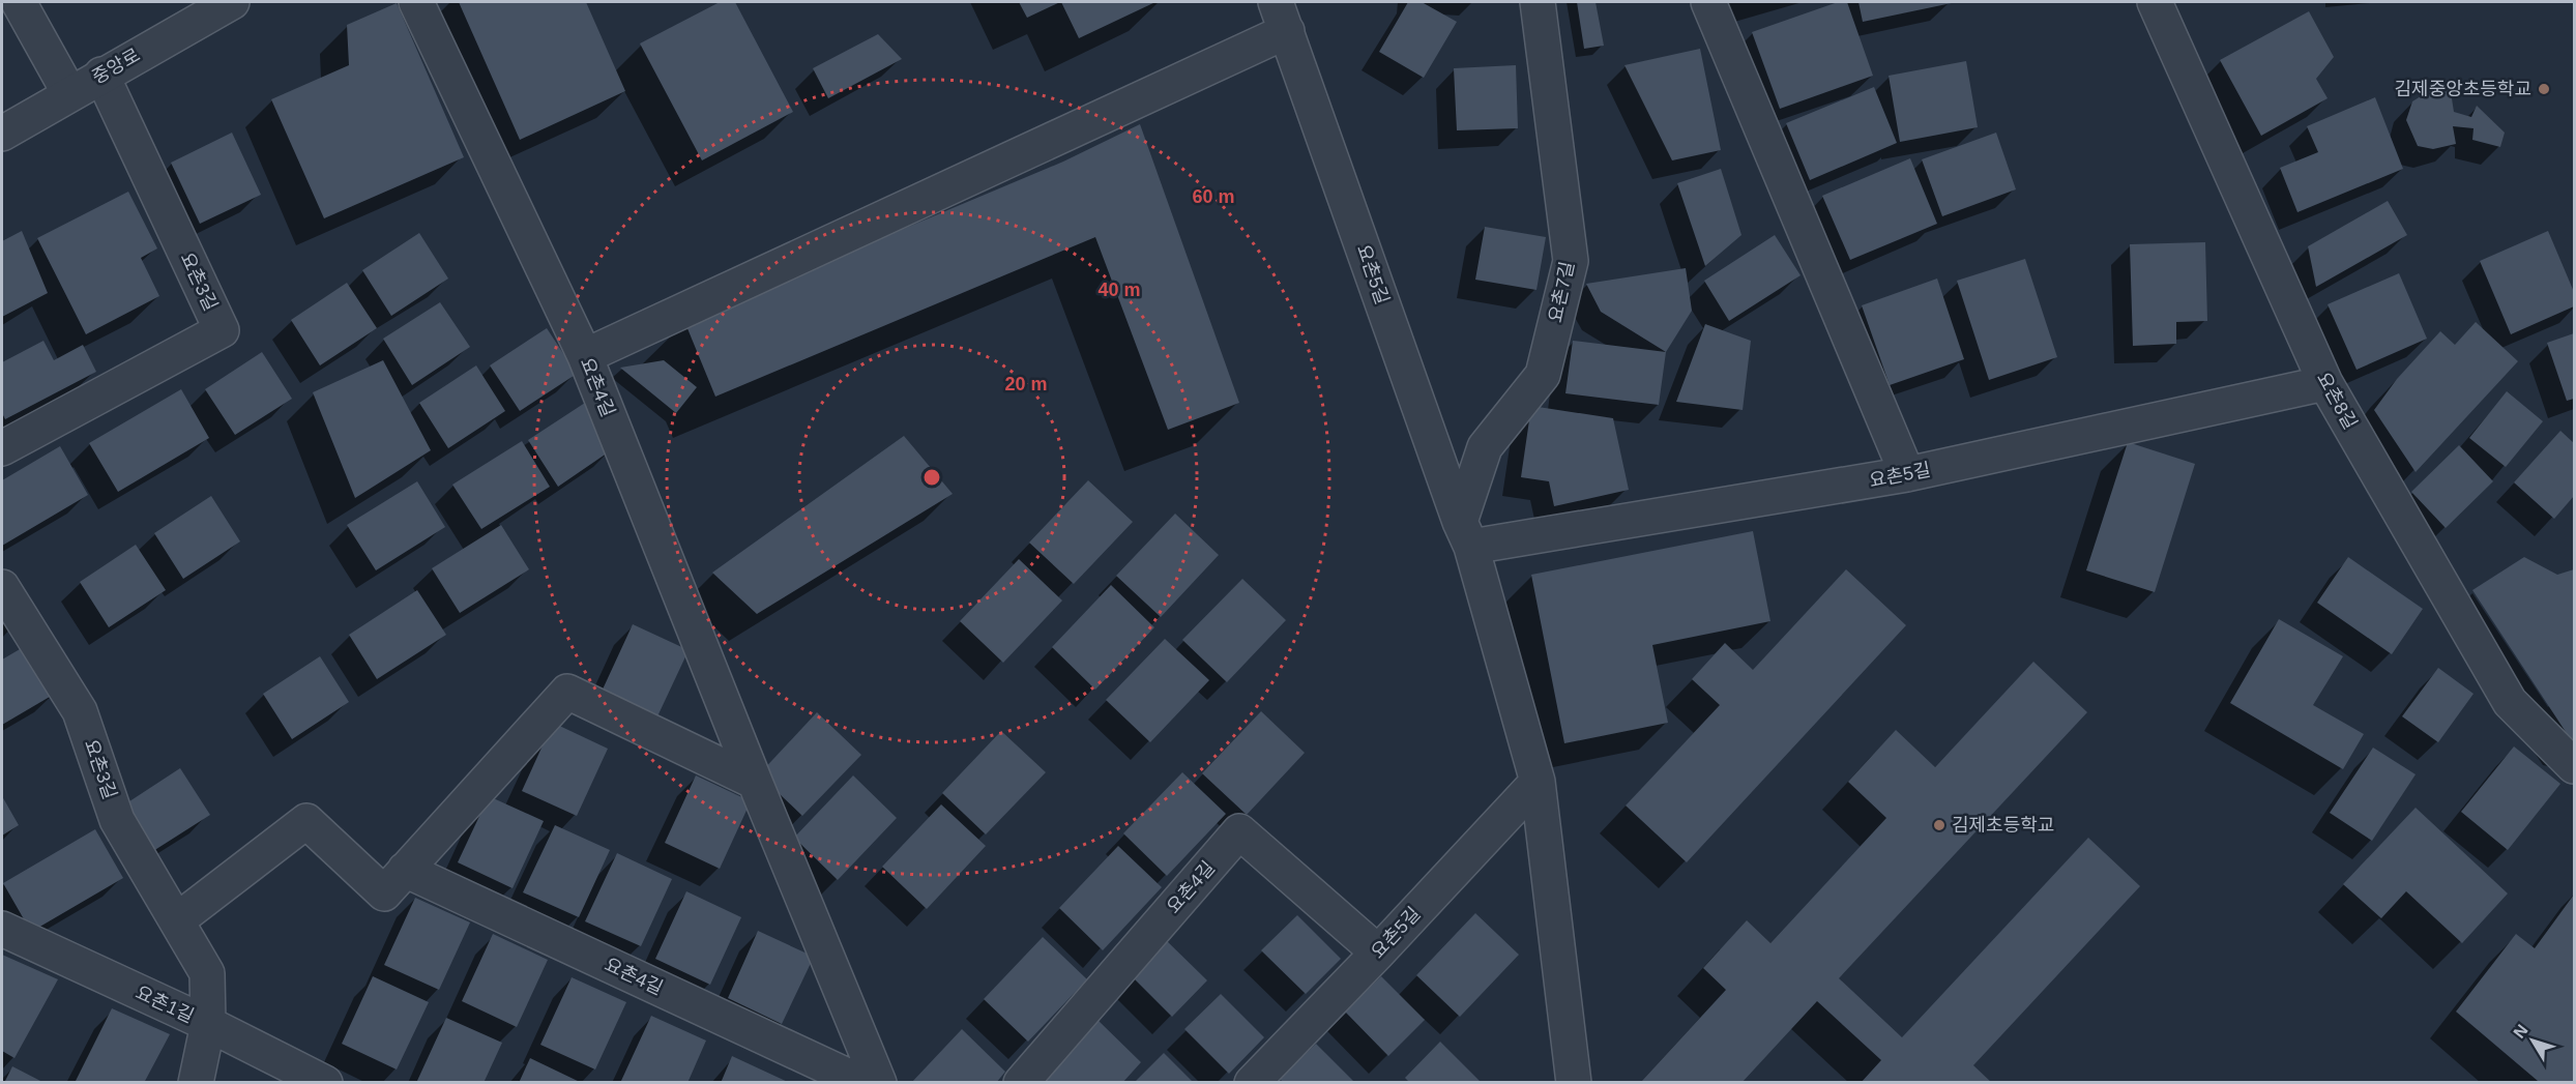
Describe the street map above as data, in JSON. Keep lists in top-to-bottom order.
{
  "streets": {
    "street": [
      "중앙로",
      "요촌5길",
      "요촌3길",
      "요촌7길",
      "요촌4길",
      "요촌8길",
      "요촌1길"
    ]
  },
  "crossings": [
    ["중앙로", "요촌3길"],
    ["요촌5길", "요촌7길"],
    ["요촌5길", "요촌4길"],
    ["요촌5길", "요촌8길"],
    ["요촌3길", "요촌1길"]
  ],
  "places": ["김제중앙초등학교", "김제초등학교"],
  "north": "top left",
  "rings": ["60 m", "40 m", "20 m"]
}
